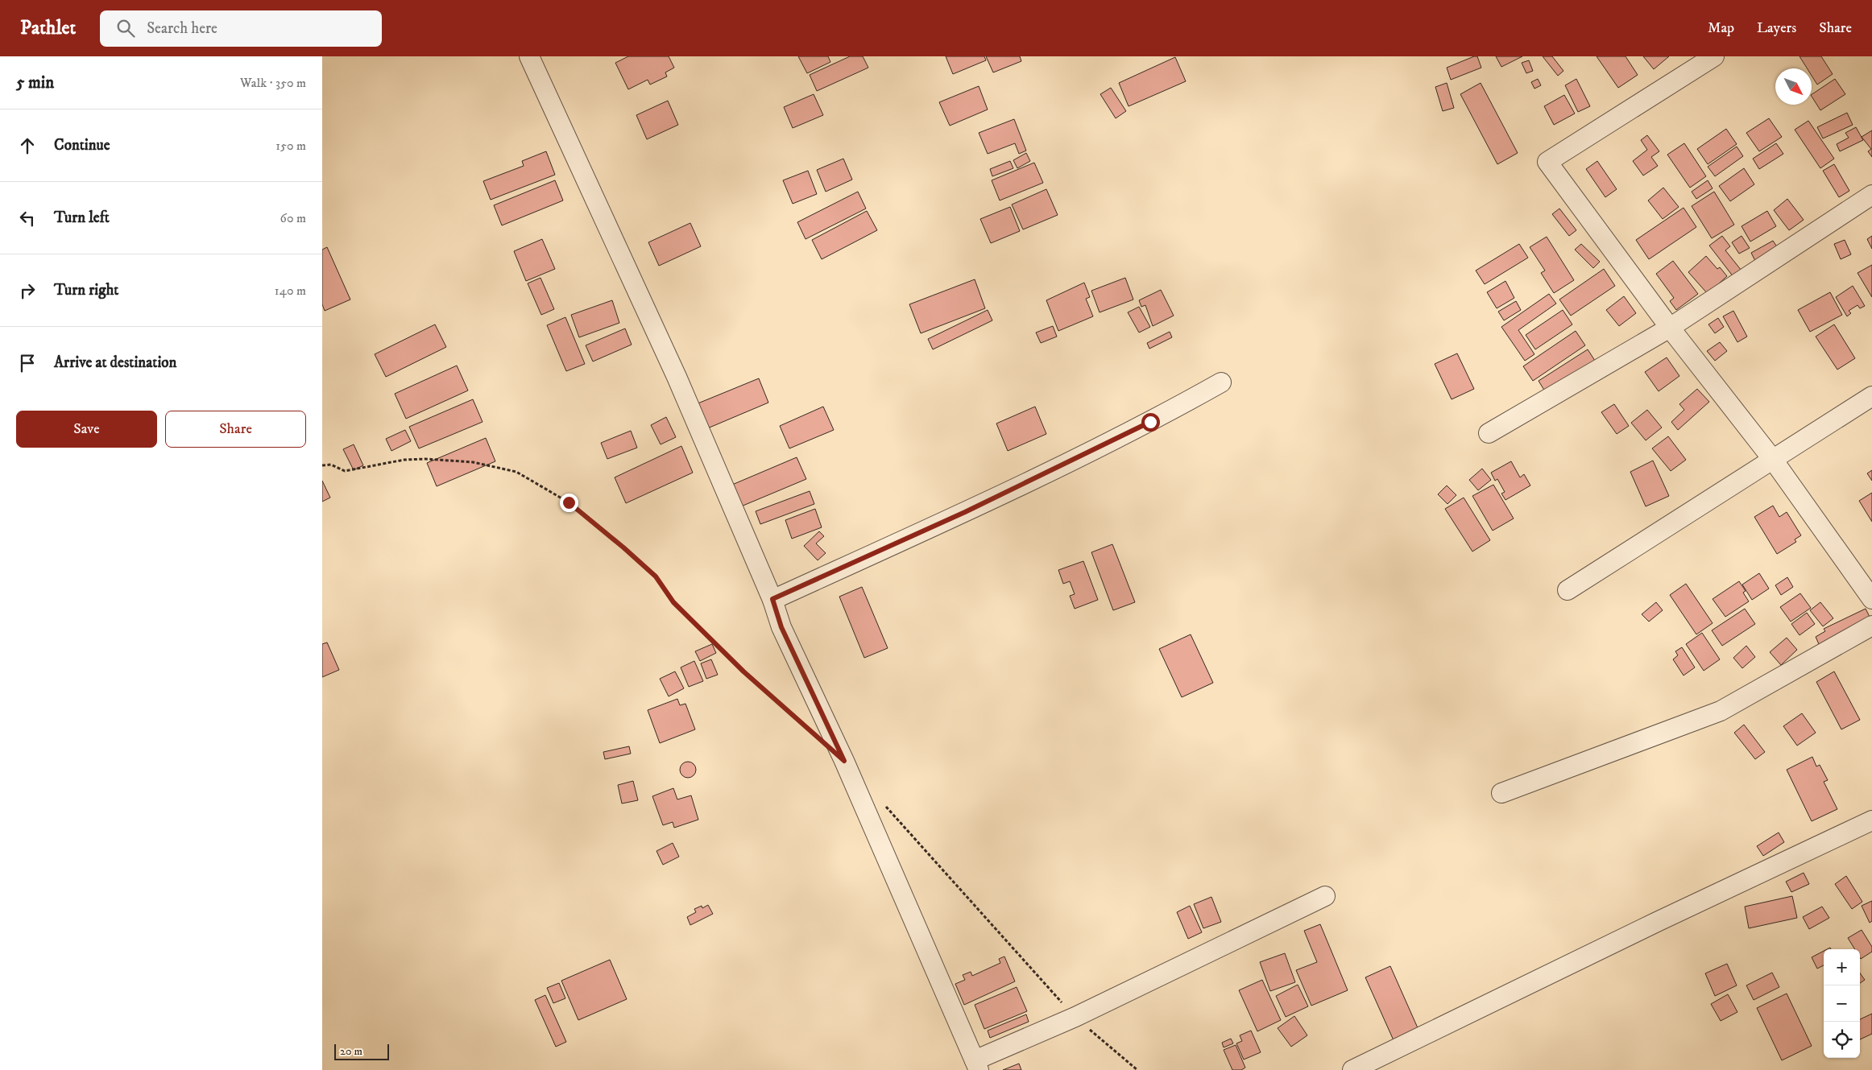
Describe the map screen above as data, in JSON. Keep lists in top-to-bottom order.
{
  "scale_bar": "20 m",
  "north": "bottom right",
  "page": {
    "header": "Pathlet",
    "search": "Search here",
    "nav": ["Map", "Layers", "Share"],
    "heading": ["5 min", "Walk · 350 m"],
    "list": [
      ["Continue", "150 m"],
      ["Turn left", "60 m"],
      ["Turn right", "140 m"],
      "Arrive at destination"
    ],
    "buttons": ["Save", "Share"],
    "map_buttons": ["+", "−"],
    "scale": "20 m"
  }
}
